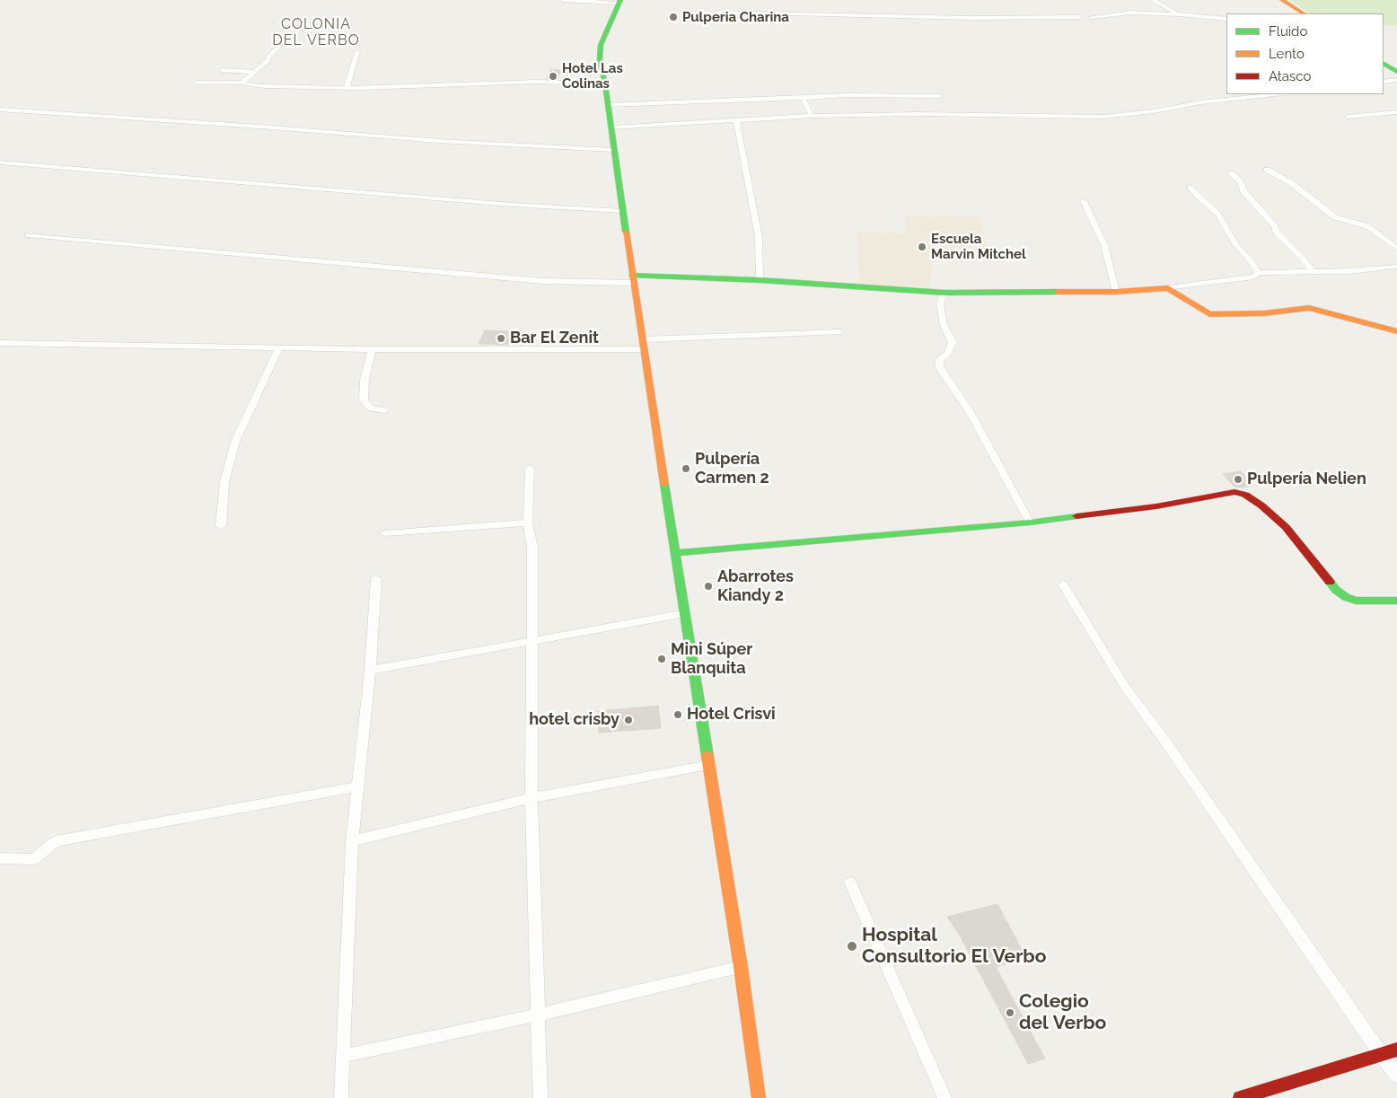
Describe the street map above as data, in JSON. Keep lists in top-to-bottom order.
{
  "districts": ["COLONIA DEL VERBO"],
  "places": [
    "Pulperia Charina",
    "Hotel Las Colinas",
    "Escuela Marvin Mitchel",
    "Bar El Zenit",
    "Pulpería Carmen 2",
    "Pulpería Nelien",
    "Abarrotes Kiandy 2",
    "Mini Súper Blanquita",
    "Hotel Crisvi",
    "hotel crisby",
    "Hospital Consultorio El Verbo",
    "Colegio del Verbo"
  ],
  "legend": ["Fluido", "Lento", "Atasco"]
}
